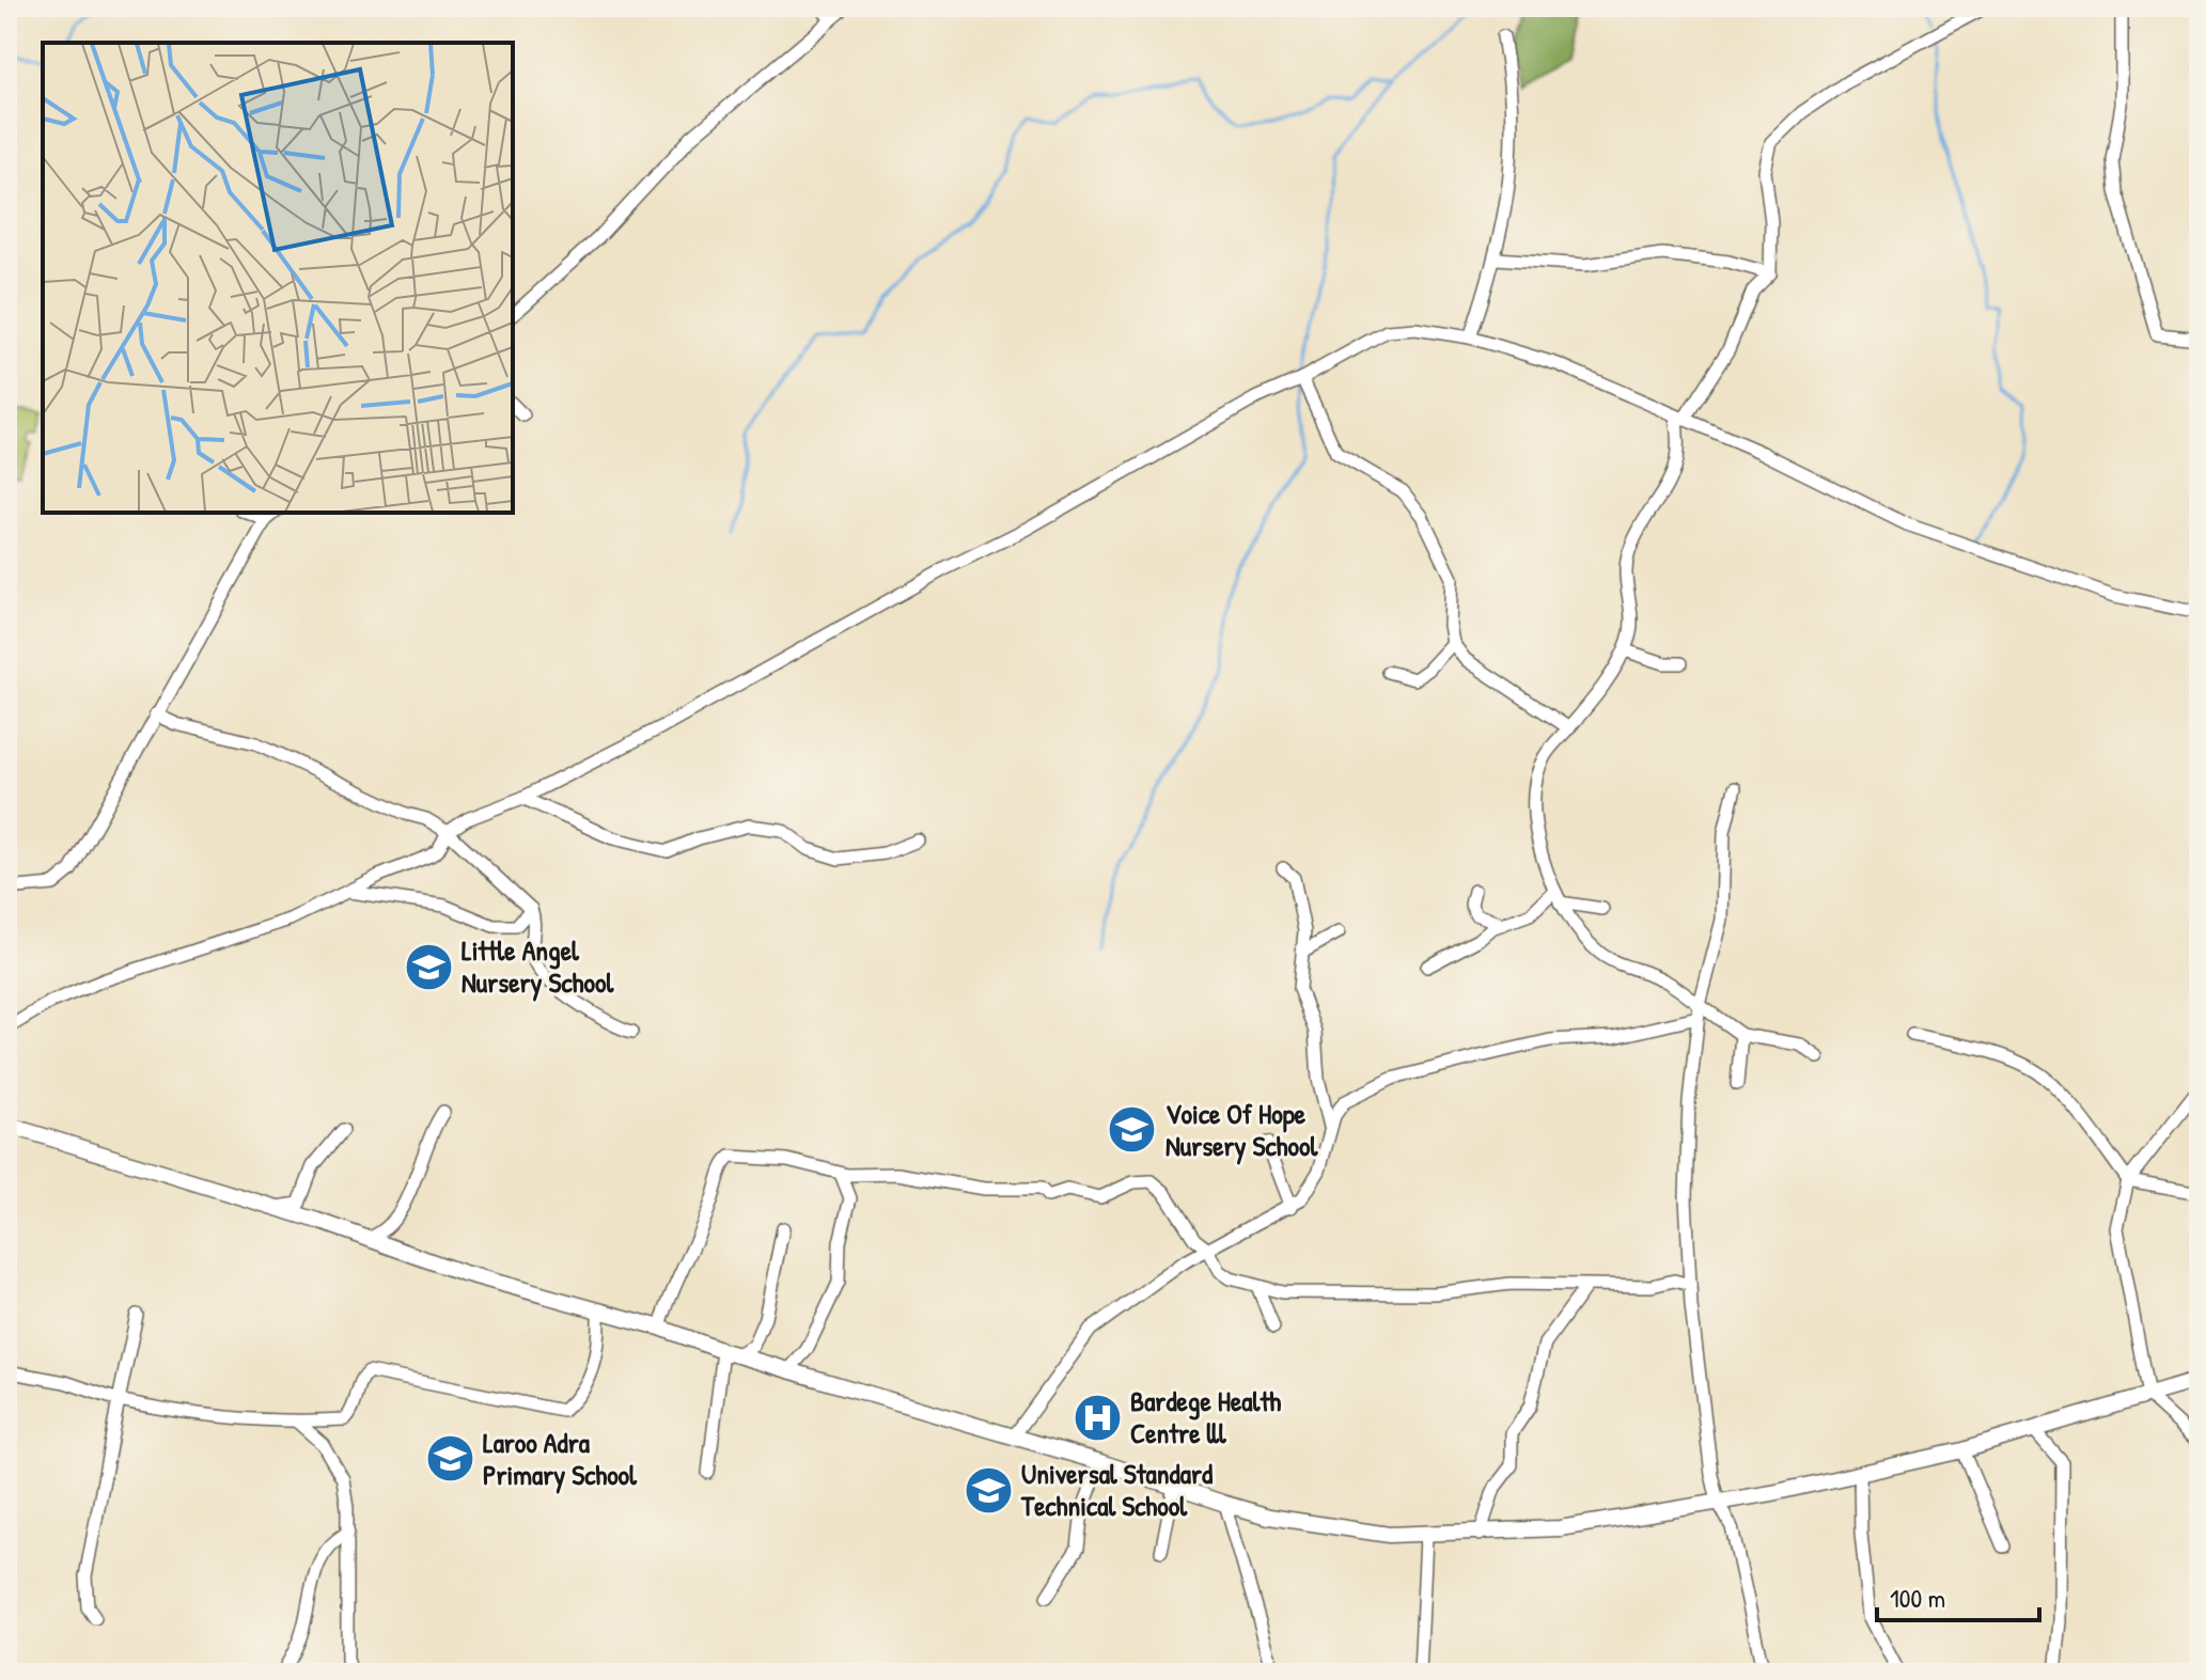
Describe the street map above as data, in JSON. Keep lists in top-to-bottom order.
{
  "places": {
    "school or university": [
      "Little Angel Nursery School",
      "Voice Of Hope Nursery School",
      "Laroo Adra Primary School",
      "Universal Standard Technical School"
    ],
    "hospital": ["Bardege Health Centre lll"]
  },
  "scale_bar": "100 m"
}
